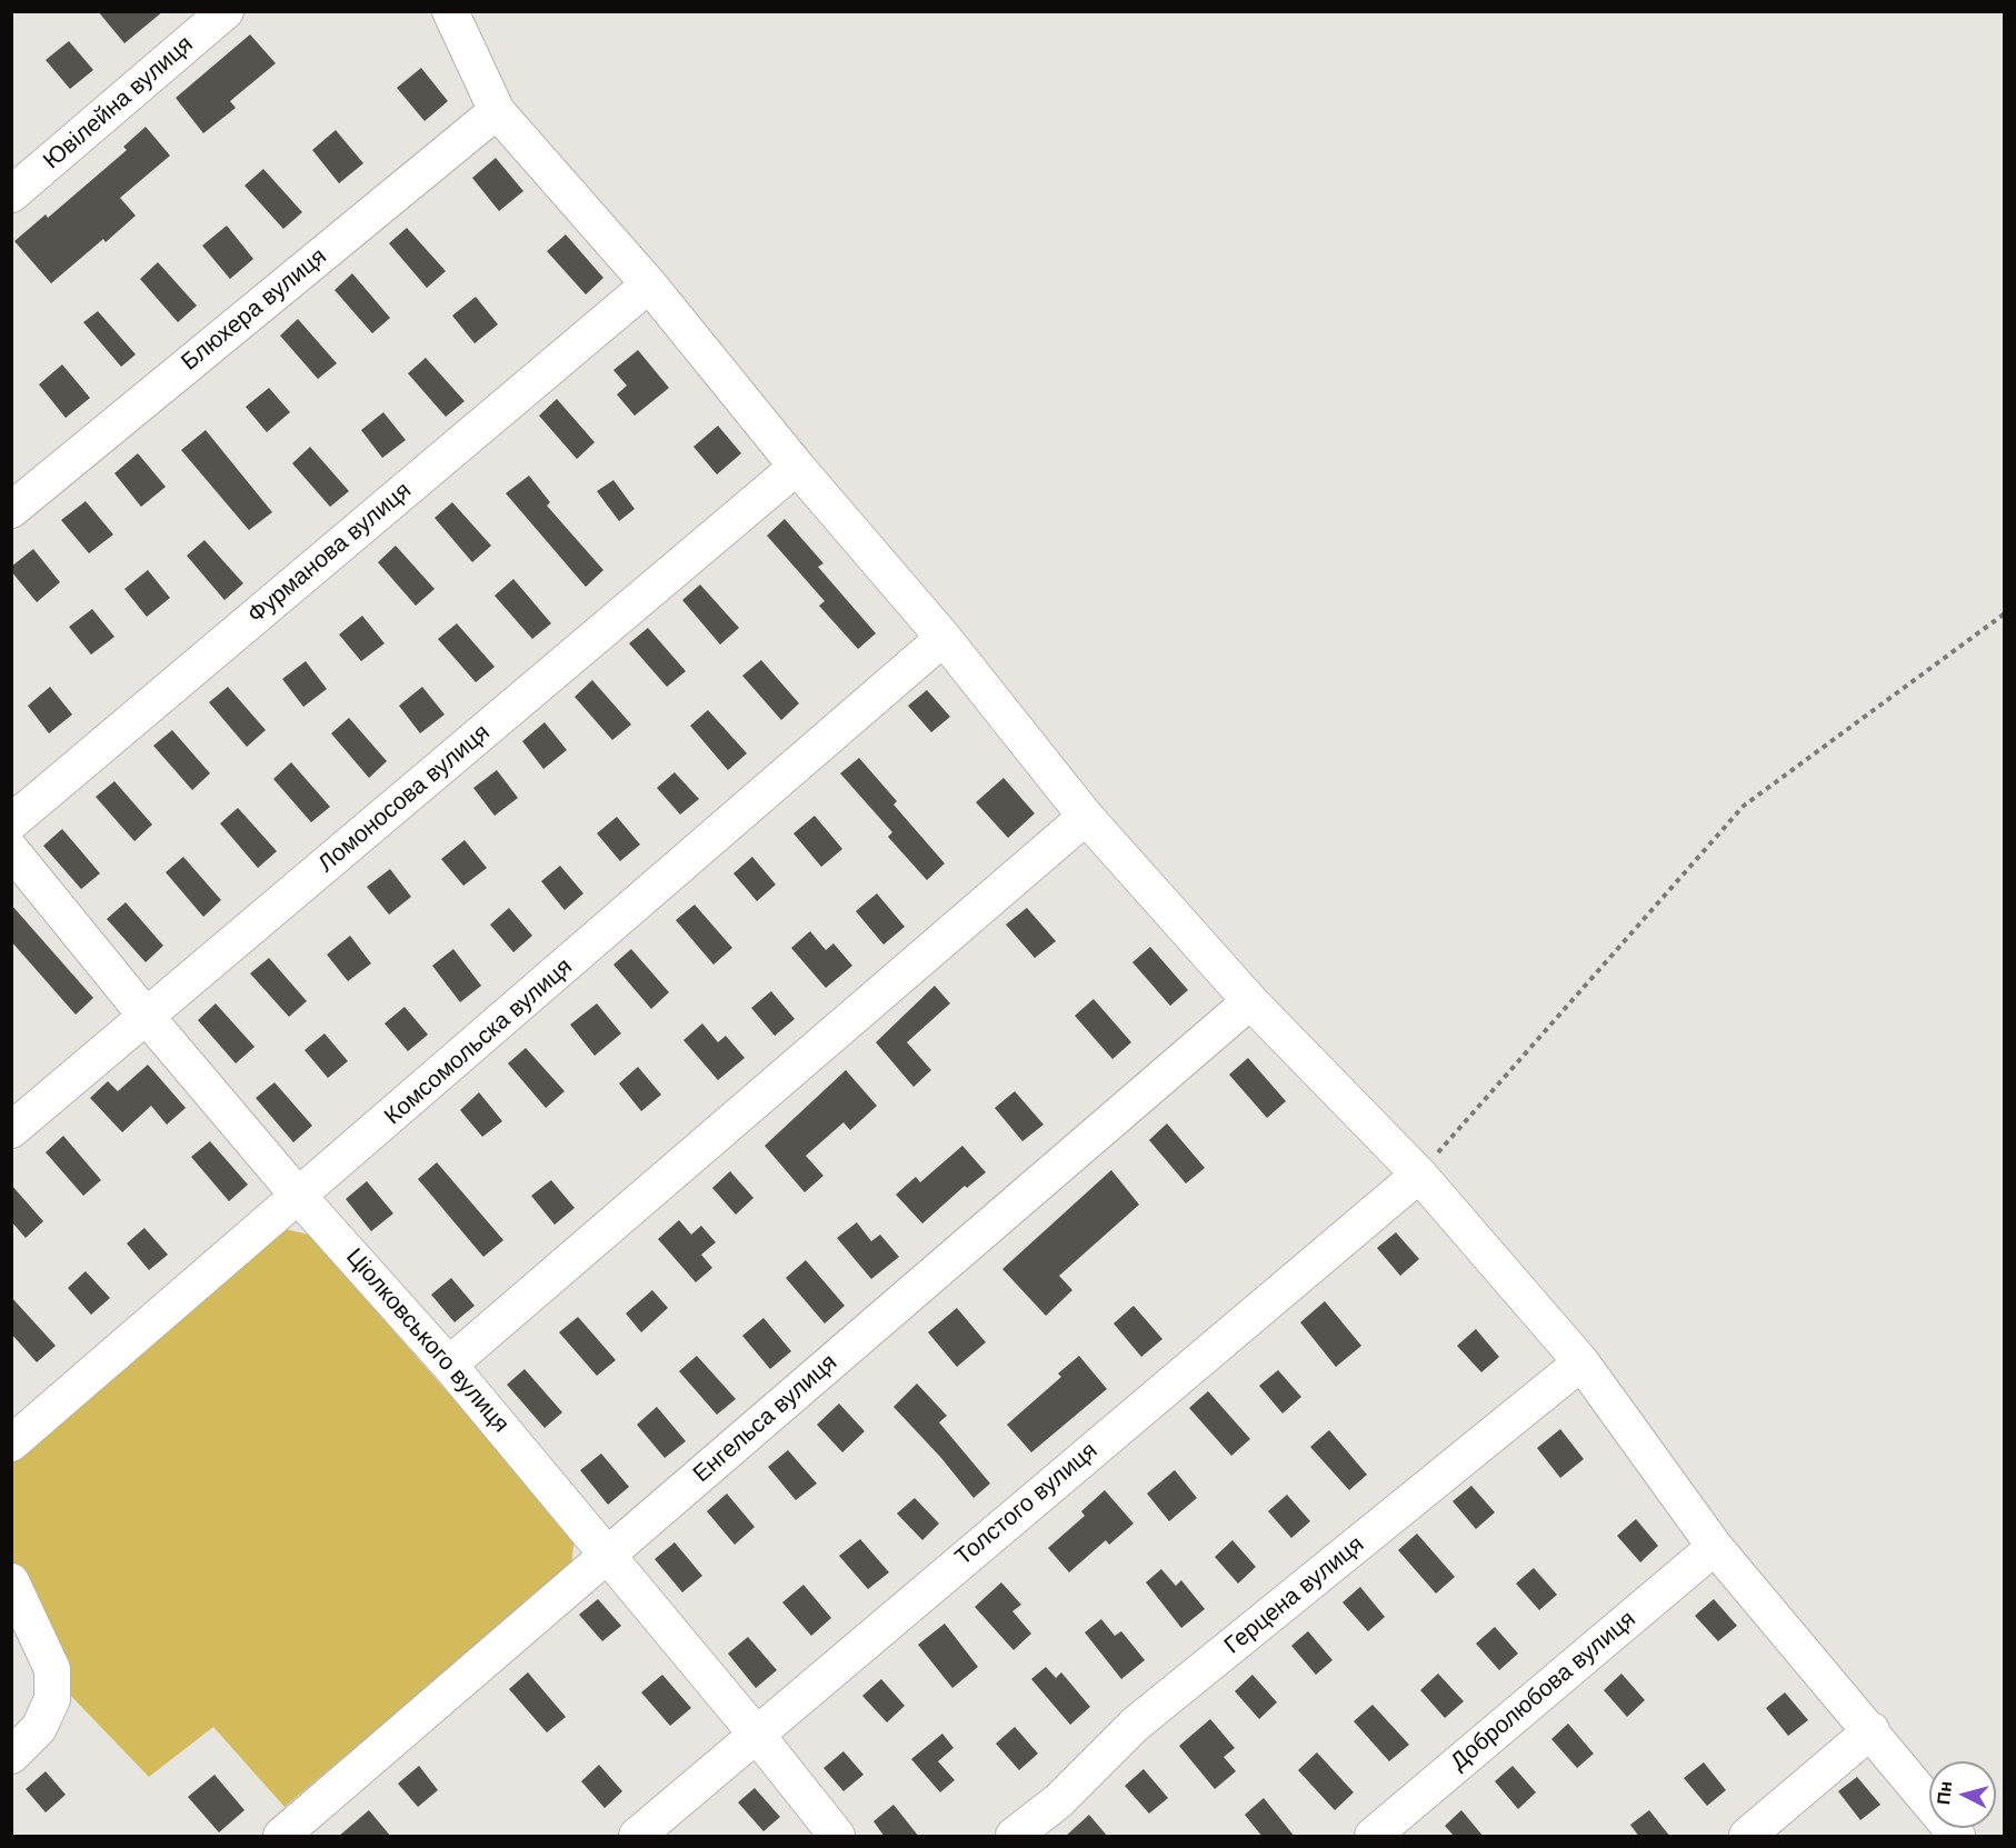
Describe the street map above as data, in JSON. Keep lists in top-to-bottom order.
{
  "streets": {
    "street": [
      "Ювілейна вулиця",
      "Блюхера вулиця",
      "Фурманова вулиця",
      "Ломоносова вулиця",
      "Комсомольска вулиця",
      "Ціолковського вулиця",
      "Енгельса вулиця",
      "Толстого вулиця",
      "Герцена вулиця",
      "Добролюбова вулиця"
    ]
  },
  "crossings": [
    ["Ломоносова вулиця", "Ціолковського вулиця"],
    ["Комсомольска вулиця", "Ціолковського вулиця"],
    ["Ціолковського вулиця", "Енгельса вулиця"],
    ["Ціолковського вулиця", "Толстого вулиця"]
  ],
  "north": "left"
}
